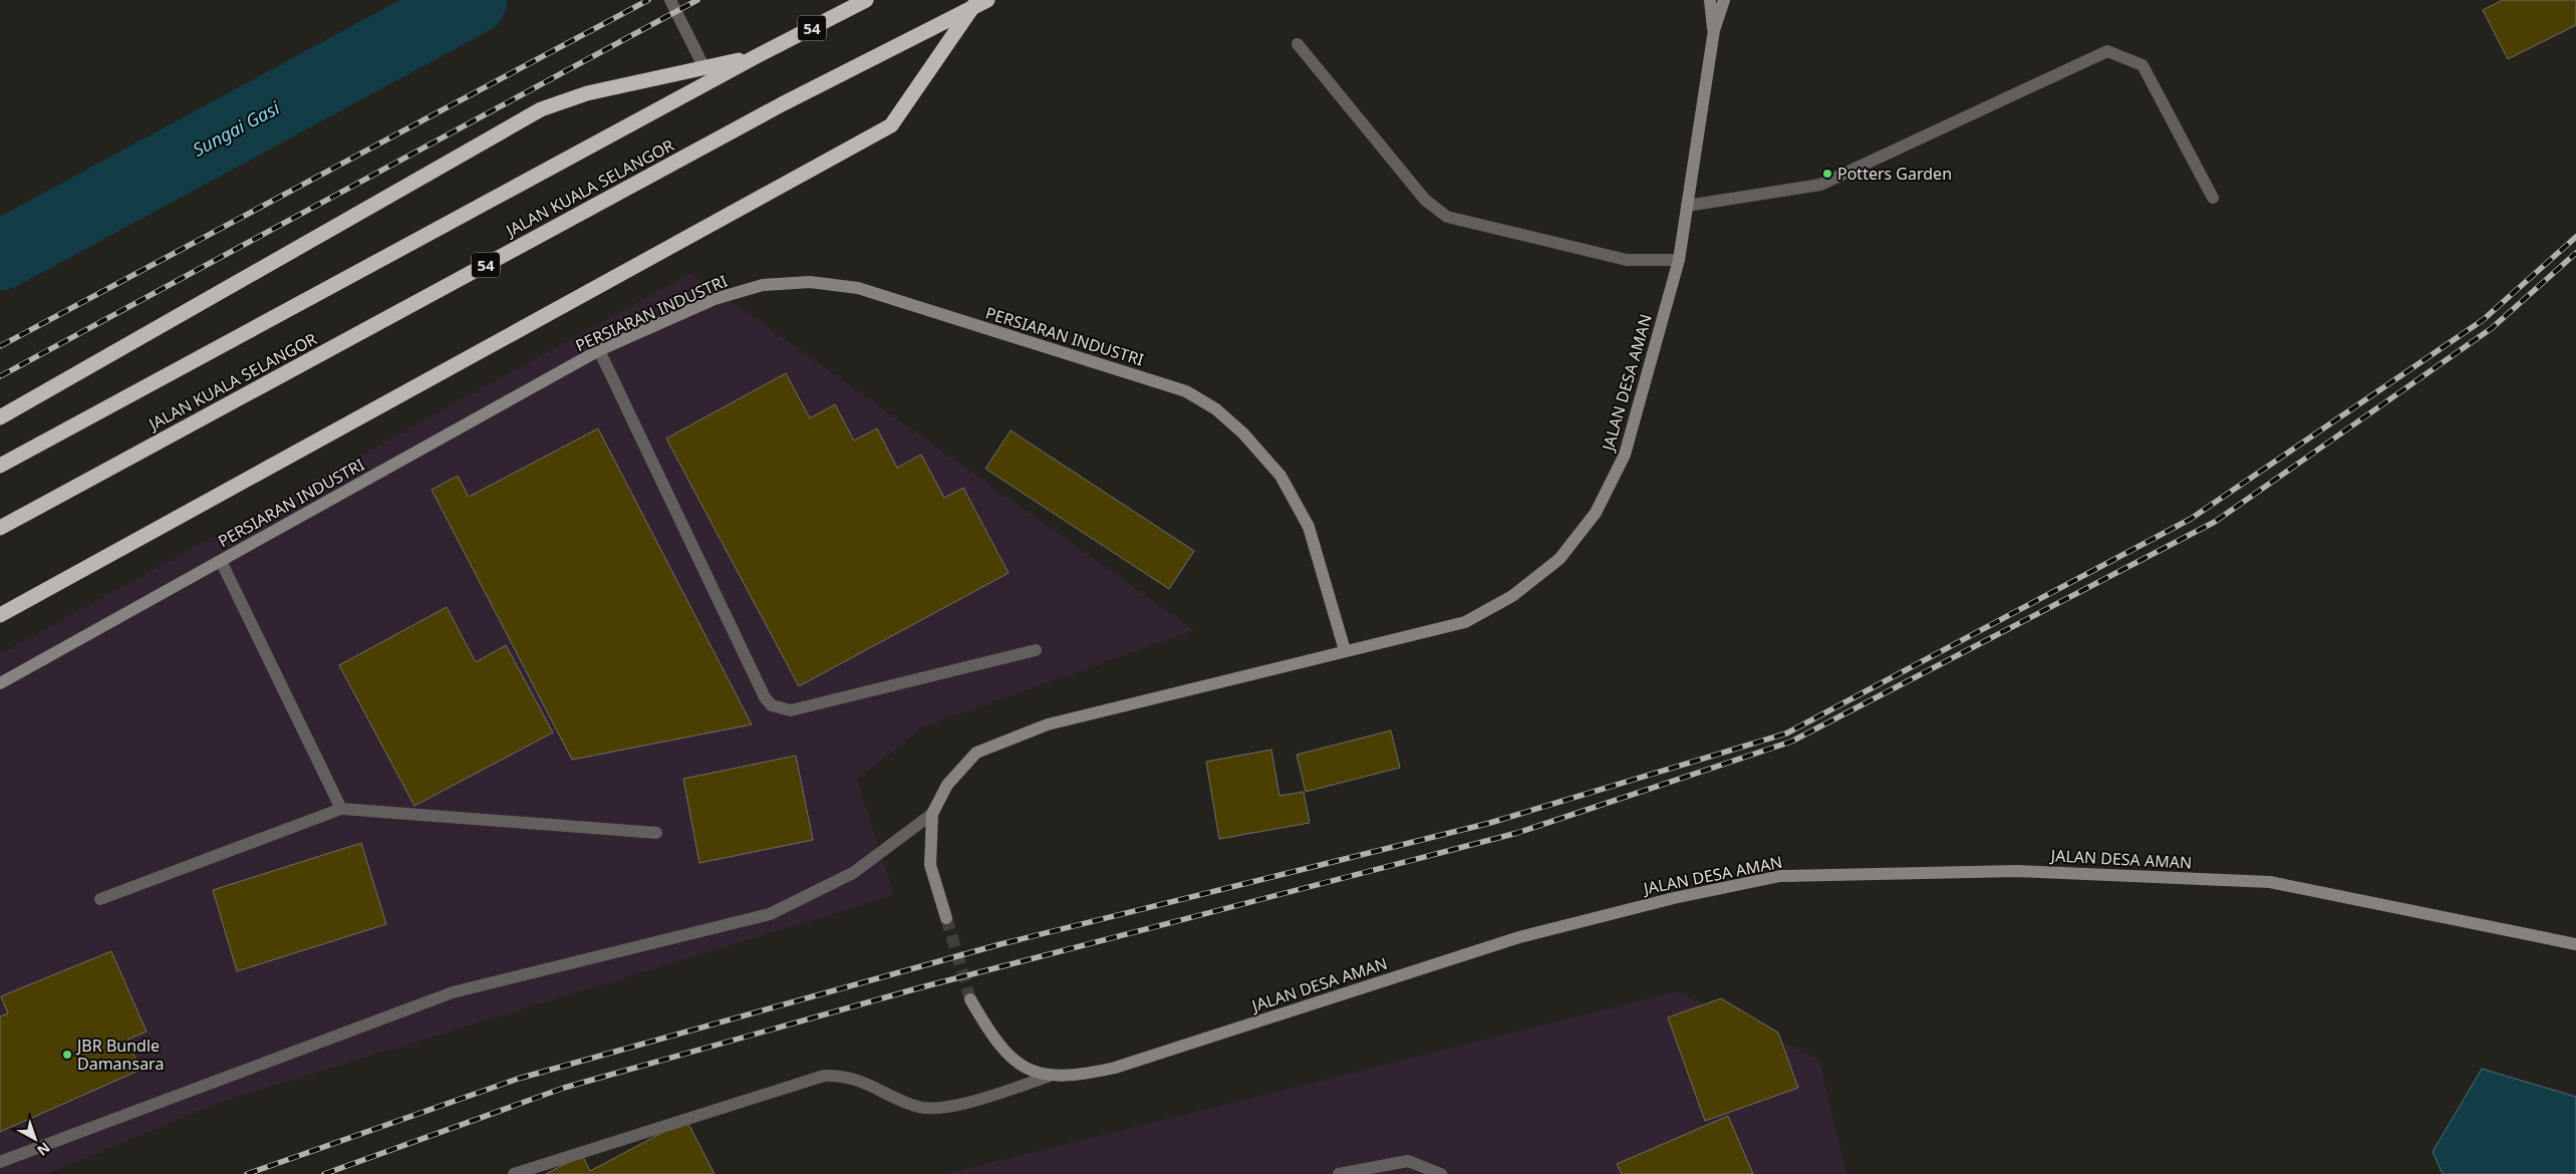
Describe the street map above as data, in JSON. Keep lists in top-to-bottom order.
{
  "streets": {
    "highway": ["54", "JALAN KUALA SELANGOR"],
    "street": ["PERSIARAN INDUSTRI", "JALAN DESA AMAN"]
  },
  "crossings": [
    ["PERSIARAN INDUSTRI", "JALAN DESA AMAN"]
  ],
  "water": ["Sungai Gasi"],
  "places": ["Potters Garden", "JBR Bundle Damansara"],
  "north": "bottom right"
}
